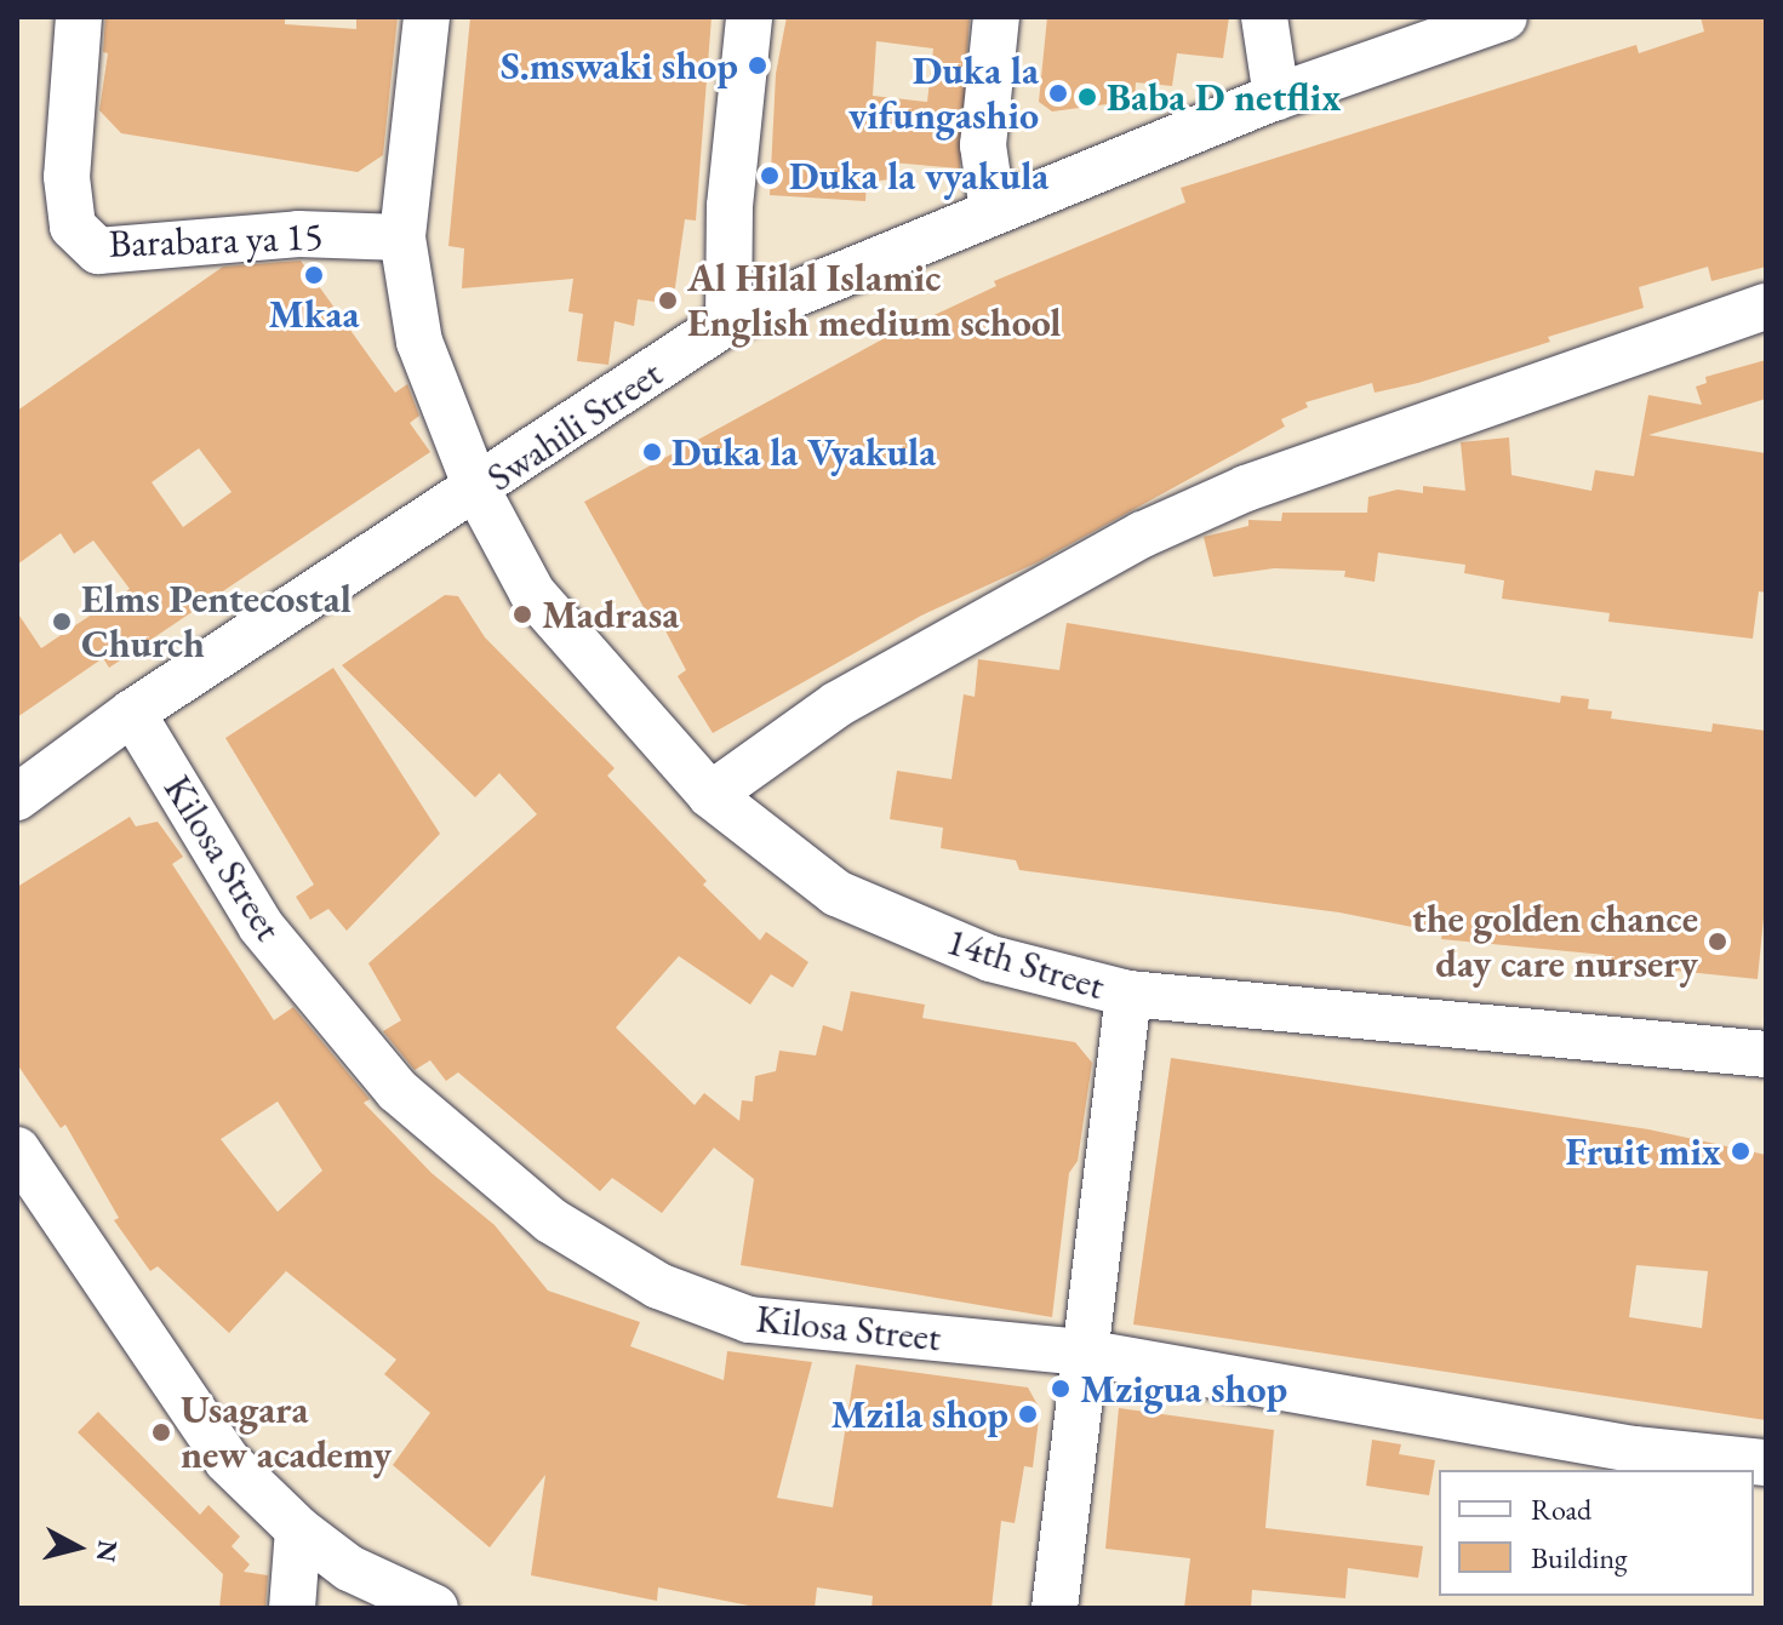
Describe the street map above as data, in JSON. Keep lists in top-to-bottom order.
{
  "streets": {
    "street": [
      "Barabara ya 15",
      "Swahili Street",
      "Kilosa Street",
      "14th Street"
    ]
  },
  "crossings": [
    ["Barabara ya 15", "14th Street"],
    ["Swahili Street", "Kilosa Street"],
    ["Swahili Street", "14th Street"]
  ],
  "places": [
    "S.mswaki shop",
    "Duka la vifungashio",
    "Baba D netflix",
    "Duka la vyakula",
    "Mkaa",
    "Al Hilal Islamic English medium school",
    "Duka la Vyakula",
    "Madrasa",
    "Elms Pentecostal Church",
    "the golden chance day care nursery",
    "Fruit mix",
    "Mzigua shop",
    "Mzila shop",
    "Usagara new academy"
  ],
  "legend": ["Road", "Building"],
  "north": "right"
}
